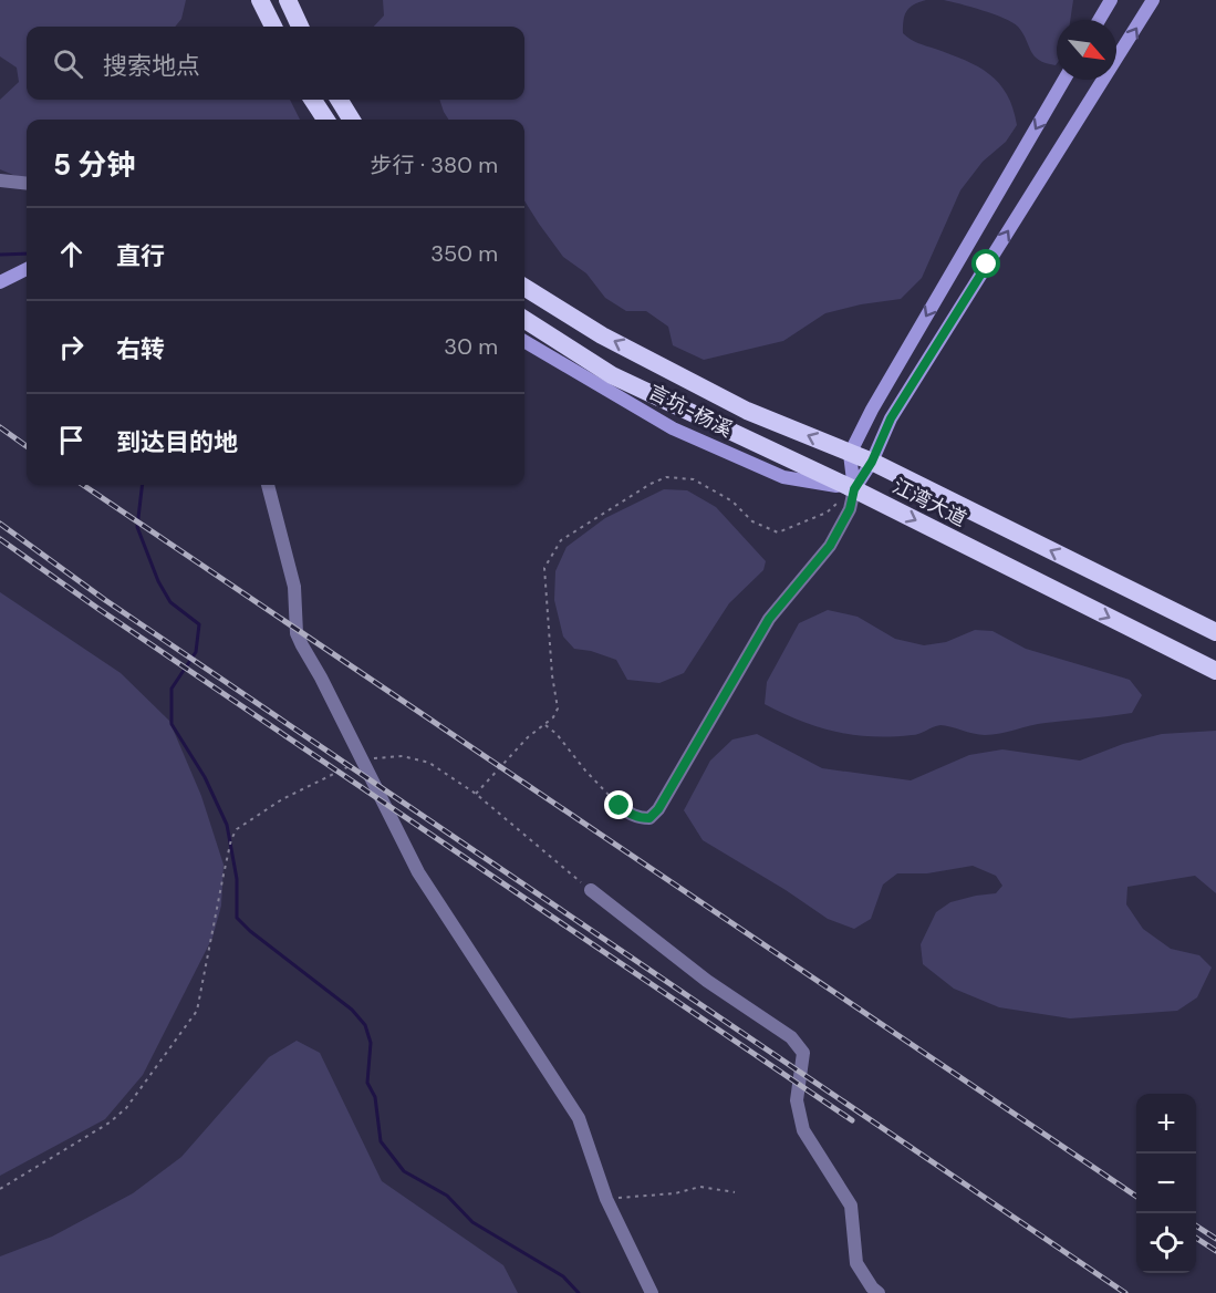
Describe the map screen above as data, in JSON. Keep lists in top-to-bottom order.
{
  "streets": {
    "highway": ["江湾大道"],
    "main road": ["言坑-杨溪"]
  },
  "crossings": [
    ["言坑-杨溪", "江湾大道"]
  ],
  "north": "bottom right",
  "page": {
    "search": "搜索地点",
    "heading": ["5 分钟", "步行 · 380 m"],
    "list": [
      ["直行", "350 m"],
      ["右转", "30 m"],
      "到达目的地"
    ],
    "map_buttons": ["+", "−"]
  }
}
